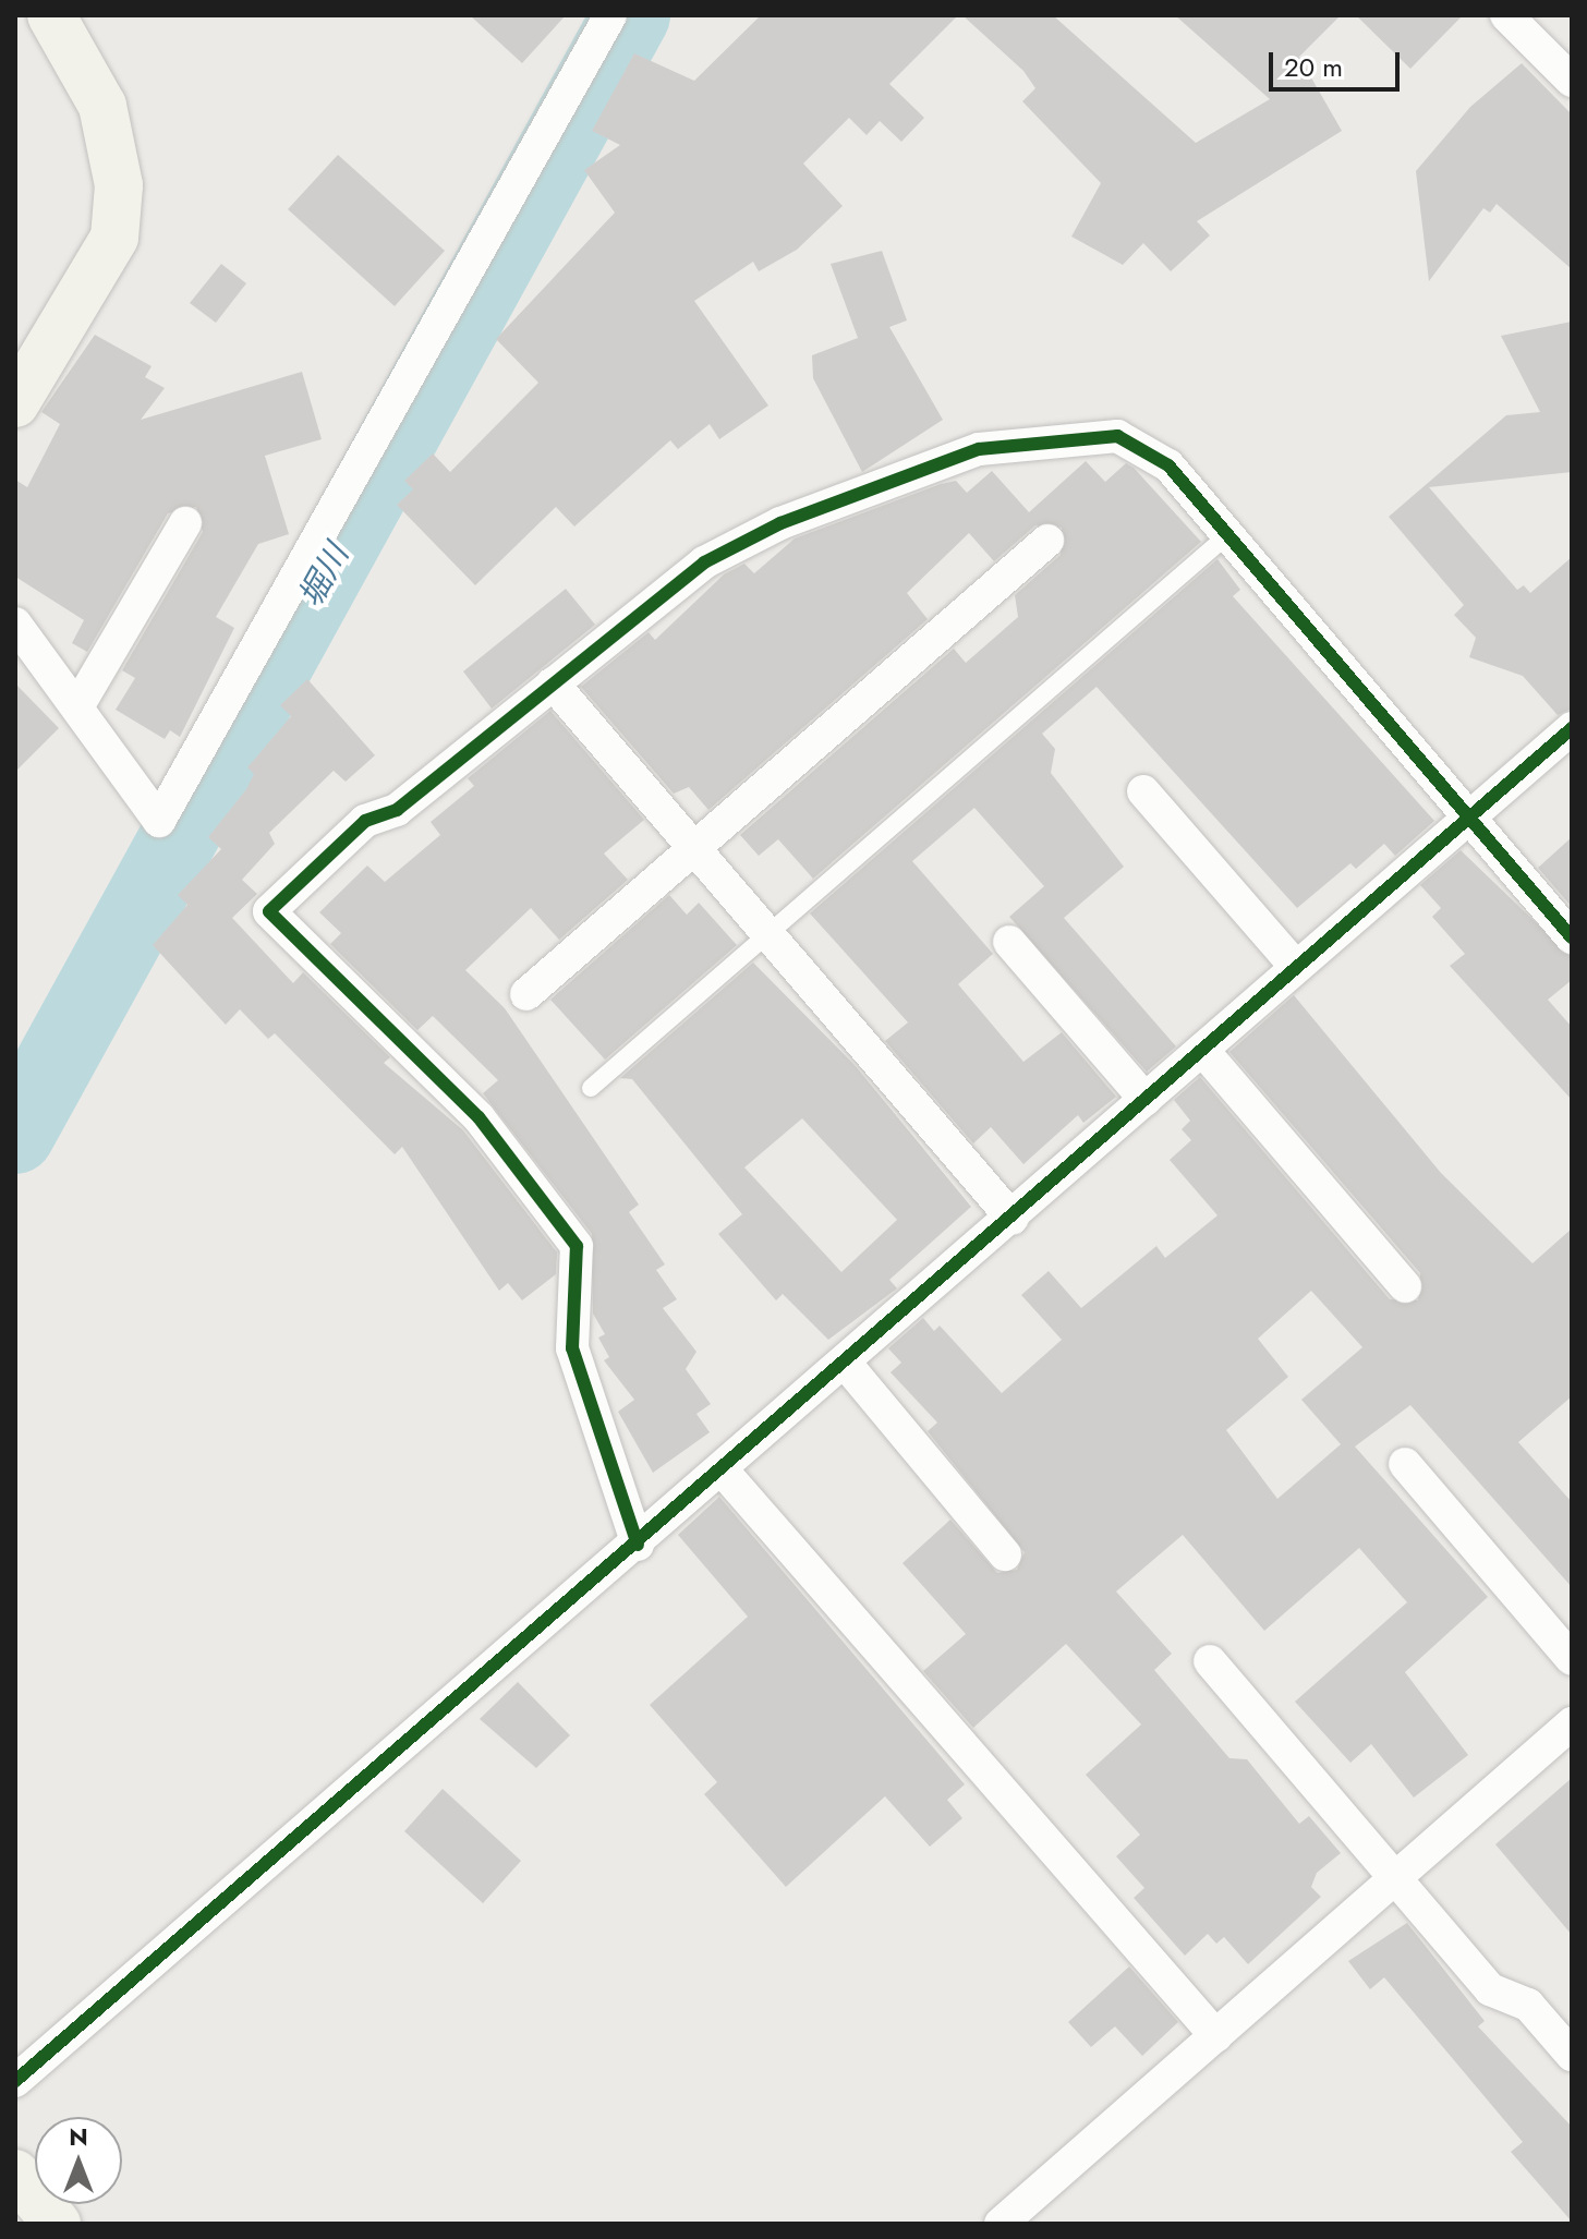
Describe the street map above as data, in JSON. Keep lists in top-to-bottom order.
{
  "water": ["堀川"],
  "scale_bar": "20 m",
  "north": "top"
}
